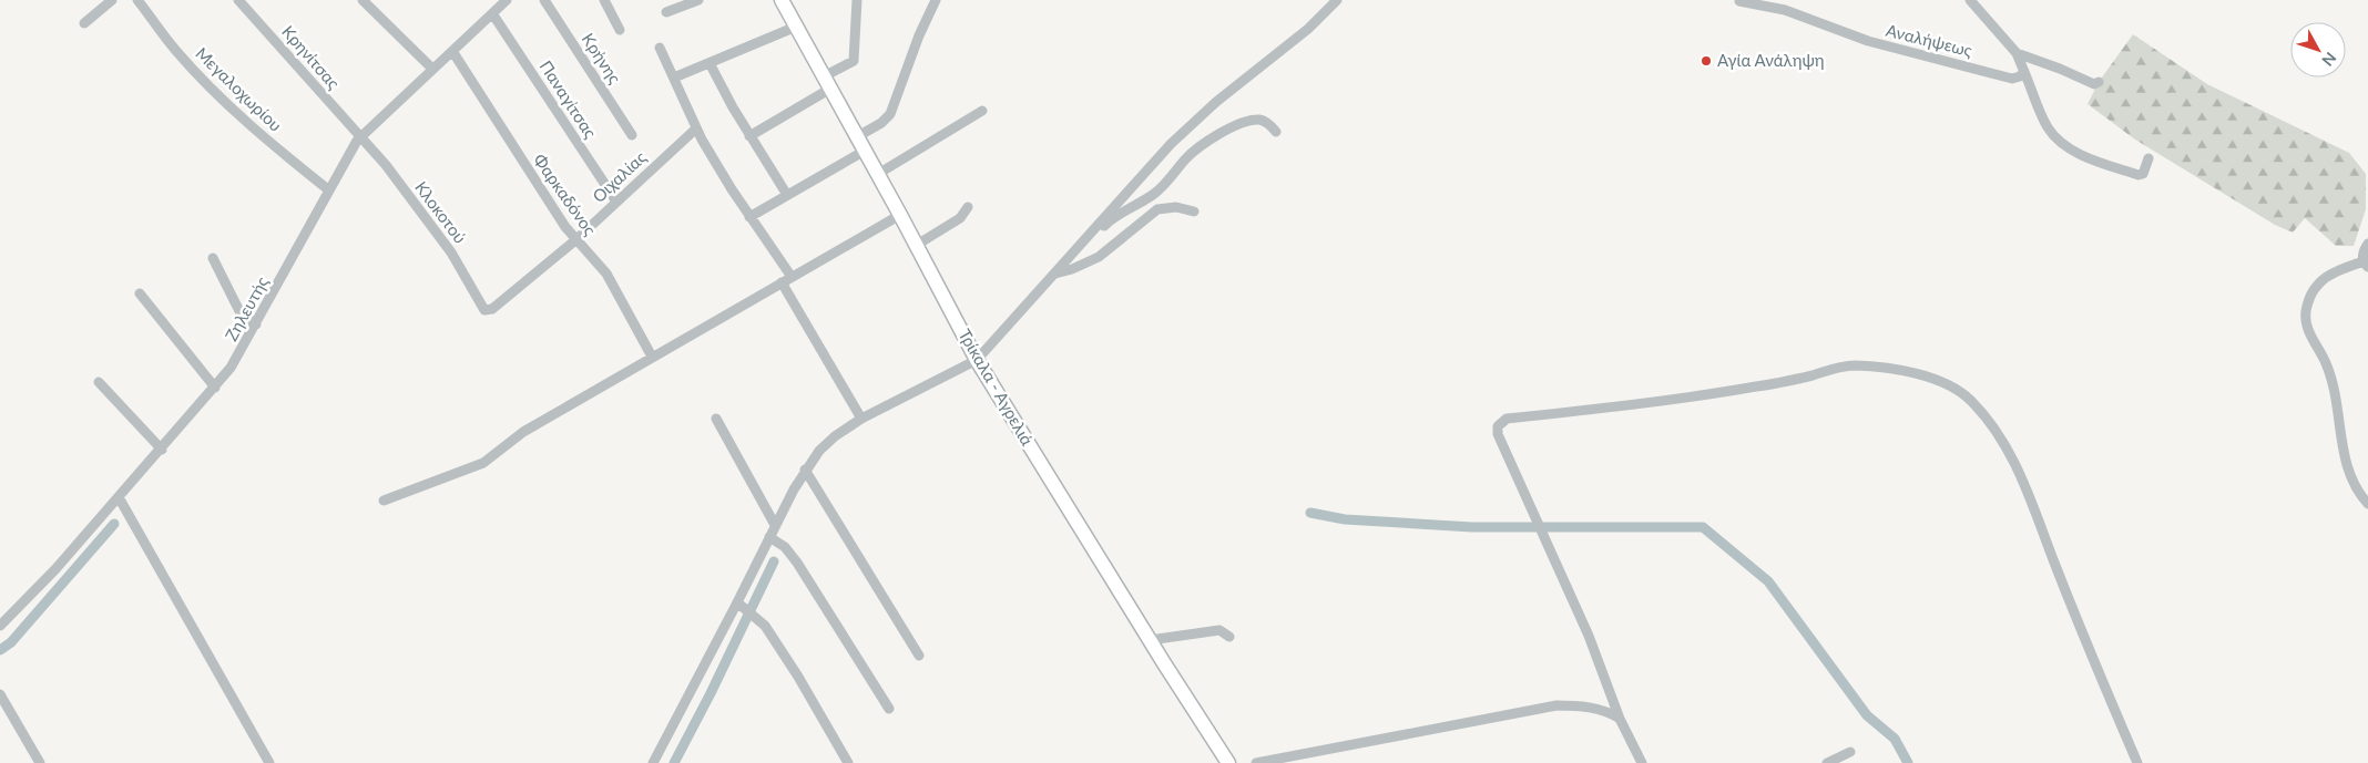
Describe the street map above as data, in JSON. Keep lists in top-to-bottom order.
{
  "streets": {
    "main road": ["Τρίκαλα - Αγρελιά"],
    "street": [
      "Αναλήψεως",
      "Κρηνίτσας",
      "Κρήνης",
      "Μεγαλοχωρίου",
      "Παναγίτσας",
      "Οιχαλίας",
      "Φαρκαδόνος",
      "Κλοκοτού",
      "Ζηλευτής"
    ]
  },
  "crossings": [
    ["Κρηνίτσας", "Κλοκοτού"],
    ["Κρηνίτσας", "Ζηλευτής"],
    ["Μεγαλοχωρίου", "Ζηλευτής"],
    ["Παναγίτσας", "Οιχαλίας"],
    ["Παναγίτσας", "Ζηλευτής"],
    ["Οιχαλίας", "Φαρκαδόνος"],
    ["Οιχαλίας", "Κλοκοτού"],
    ["Φαρκαδόνος", "Ζηλευτής"],
    ["Κλοκοτού", "Ζηλευτής"]
  ],
  "places": ["Αγία Ανάληψη"],
  "north": "bottom right"
}
